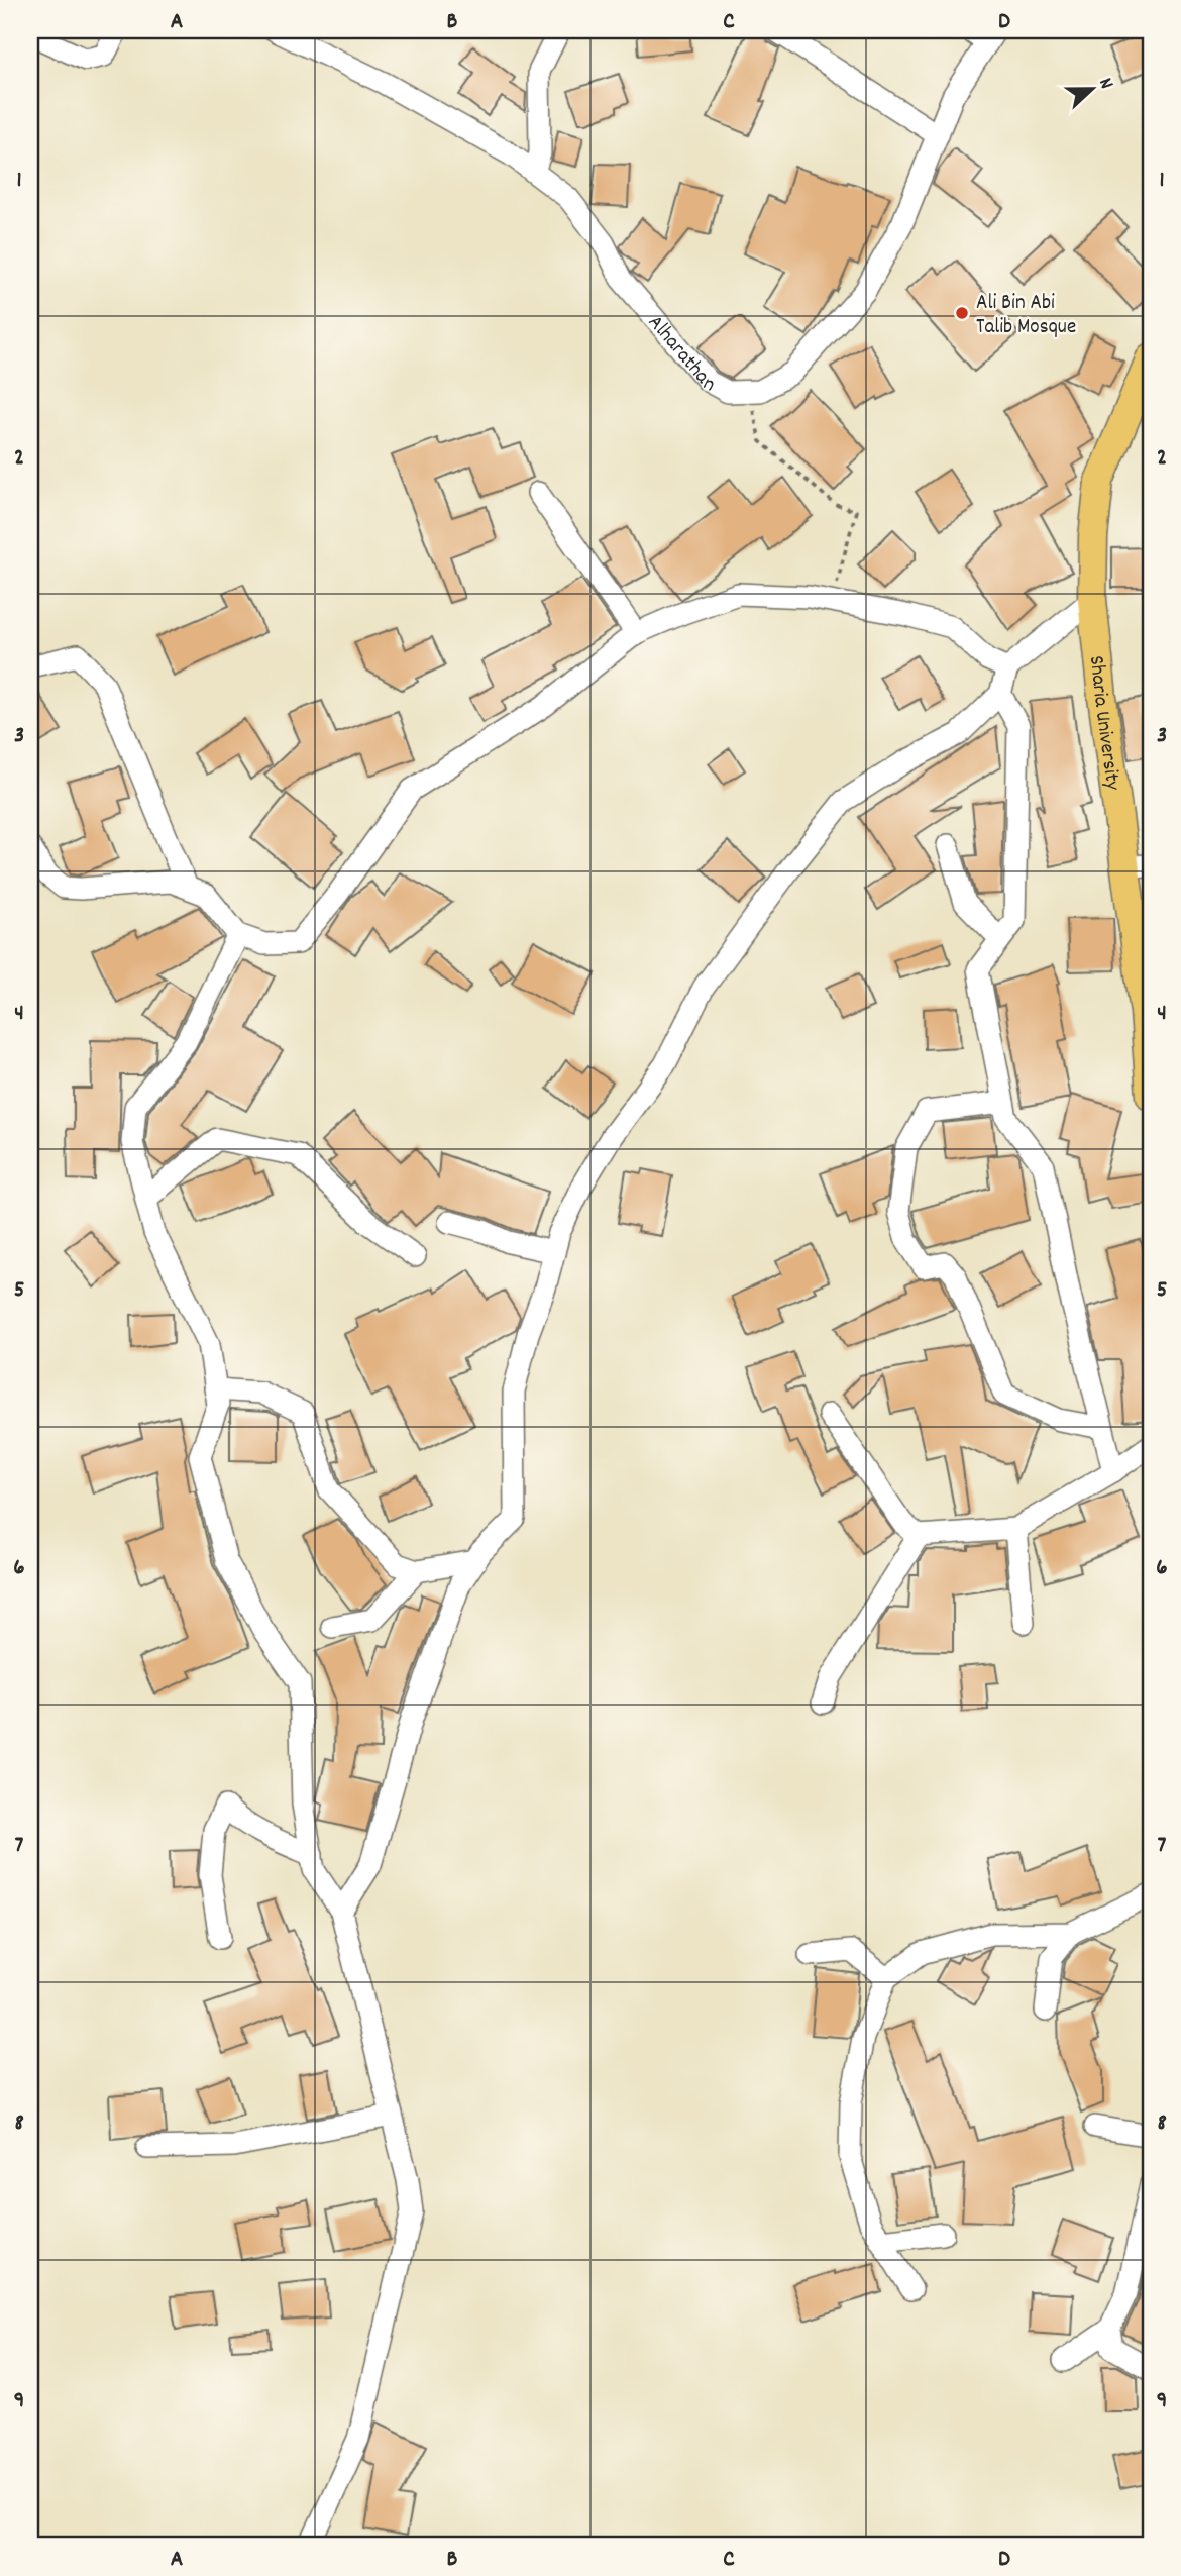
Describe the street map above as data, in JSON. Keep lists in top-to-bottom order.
{
  "streets": {
    "main road": ["Sharia University"],
    "street": ["Alharathan"]
  },
  "places": ["Ali Bin Abi Talib Mosque"],
  "north": "right",
  "grid": {
    "columns": [
      "A",
      "B",
      "C",
      "D"
    ],
    "rows": [
      "1",
      "2",
      "3",
      "4",
      "5",
      "6",
      "7",
      "8",
      "9"
    ]
  }
}
